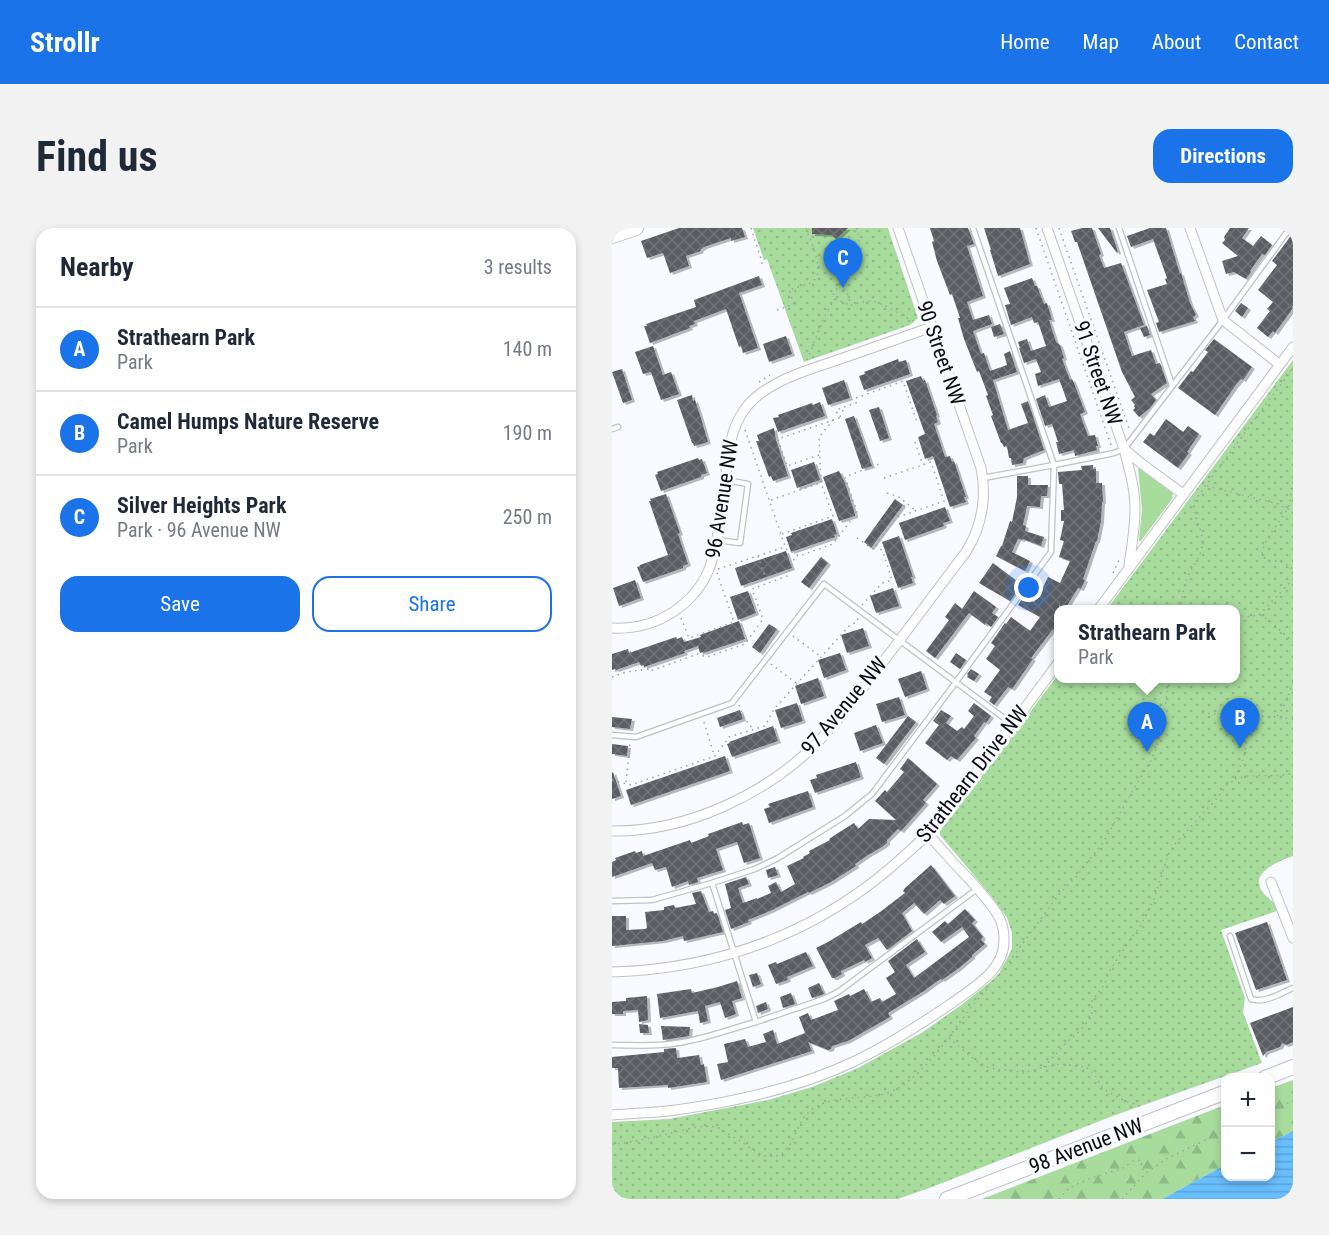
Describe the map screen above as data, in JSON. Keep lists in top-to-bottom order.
{
  "streets": {
    "main road": ["98 Avenue NW"],
    "street": [
      "90 Street NW",
      "91 Street NW",
      "96 Avenue NW",
      "97 Avenue NW",
      "Strathearn Drive NW"
    ]
  },
  "crossings": [
    ["90 Street NW", "96 Avenue NW"],
    ["90 Street NW", "97 Avenue NW"]
  ],
  "page": {
    "header": "Strollr",
    "nav": [
      "Home",
      "Map",
      "About",
      "Contact"
    ],
    "buttons": [
      "Directions",
      ["Save", "Share"]
    ],
    "title": "Find us",
    "heading": ["Nearby", "3 results"],
    "pins": ["C", "B", "A"],
    "list": [
      {
        "mark": "A",
        "name": "Strathearn Park",
        "note": "Park",
        "value": "140 m"
      },
      {
        "mark": "B",
        "name": "Camel Humps Nature Reserve",
        "note": "Park",
        "value": "190 m"
      },
      {
        "mark": "C",
        "name": "Silver Heights Park",
        "note": "Park · 96 Avenue NW",
        "value": "250 m"
      }
    ],
    "popup": ["Strathearn Park", "Park"],
    "map_buttons": ["+", "−"]
  }
}
